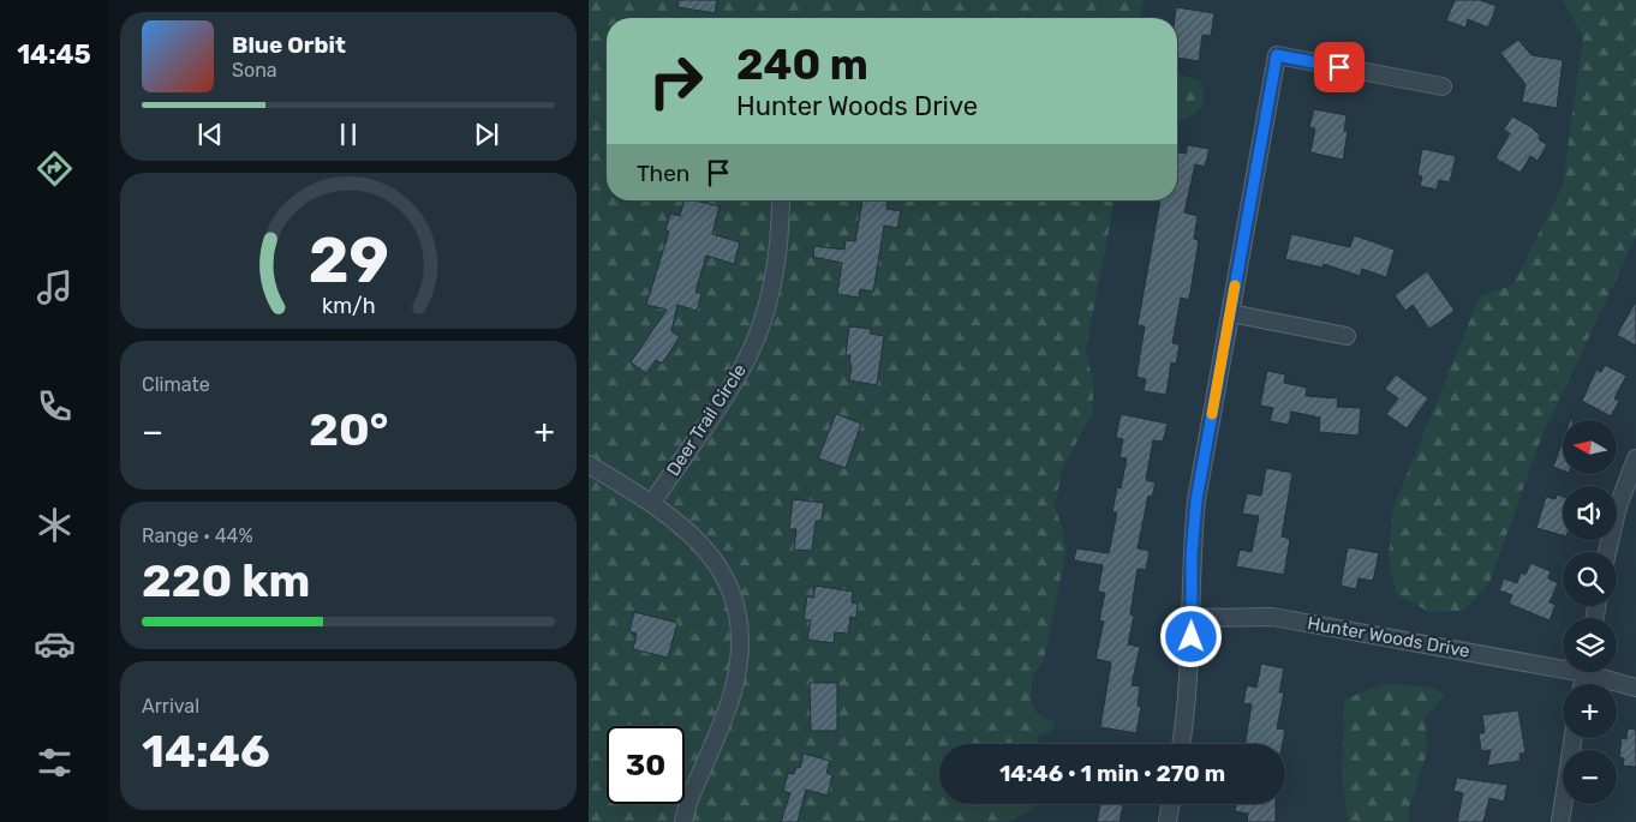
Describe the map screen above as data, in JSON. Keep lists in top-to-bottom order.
{
  "streets": {
    "street": ["Deer Trail Circle", "Hunter Woods Drive"]
  },
  "north": "left",
  "page": {
    "tabs": "14:45",
    "turn": ["240 m", "Hunter Woods Drive"],
    "song": ["Blue Orbit", "Sona"],
    "then": "Then",
    "tile": [
      "Climate",
      ["Range · 44%", "220 km"],
      ["Arrival", "14:46"]
    ],
    "heat": ["−", "20°", "+"],
    "map_buttons": ["+", "−"],
    "limit": "30",
    "trip": "14:46 · 1 min · 270 m",
    "gauge": ["29", "km/h"]
  }
}
